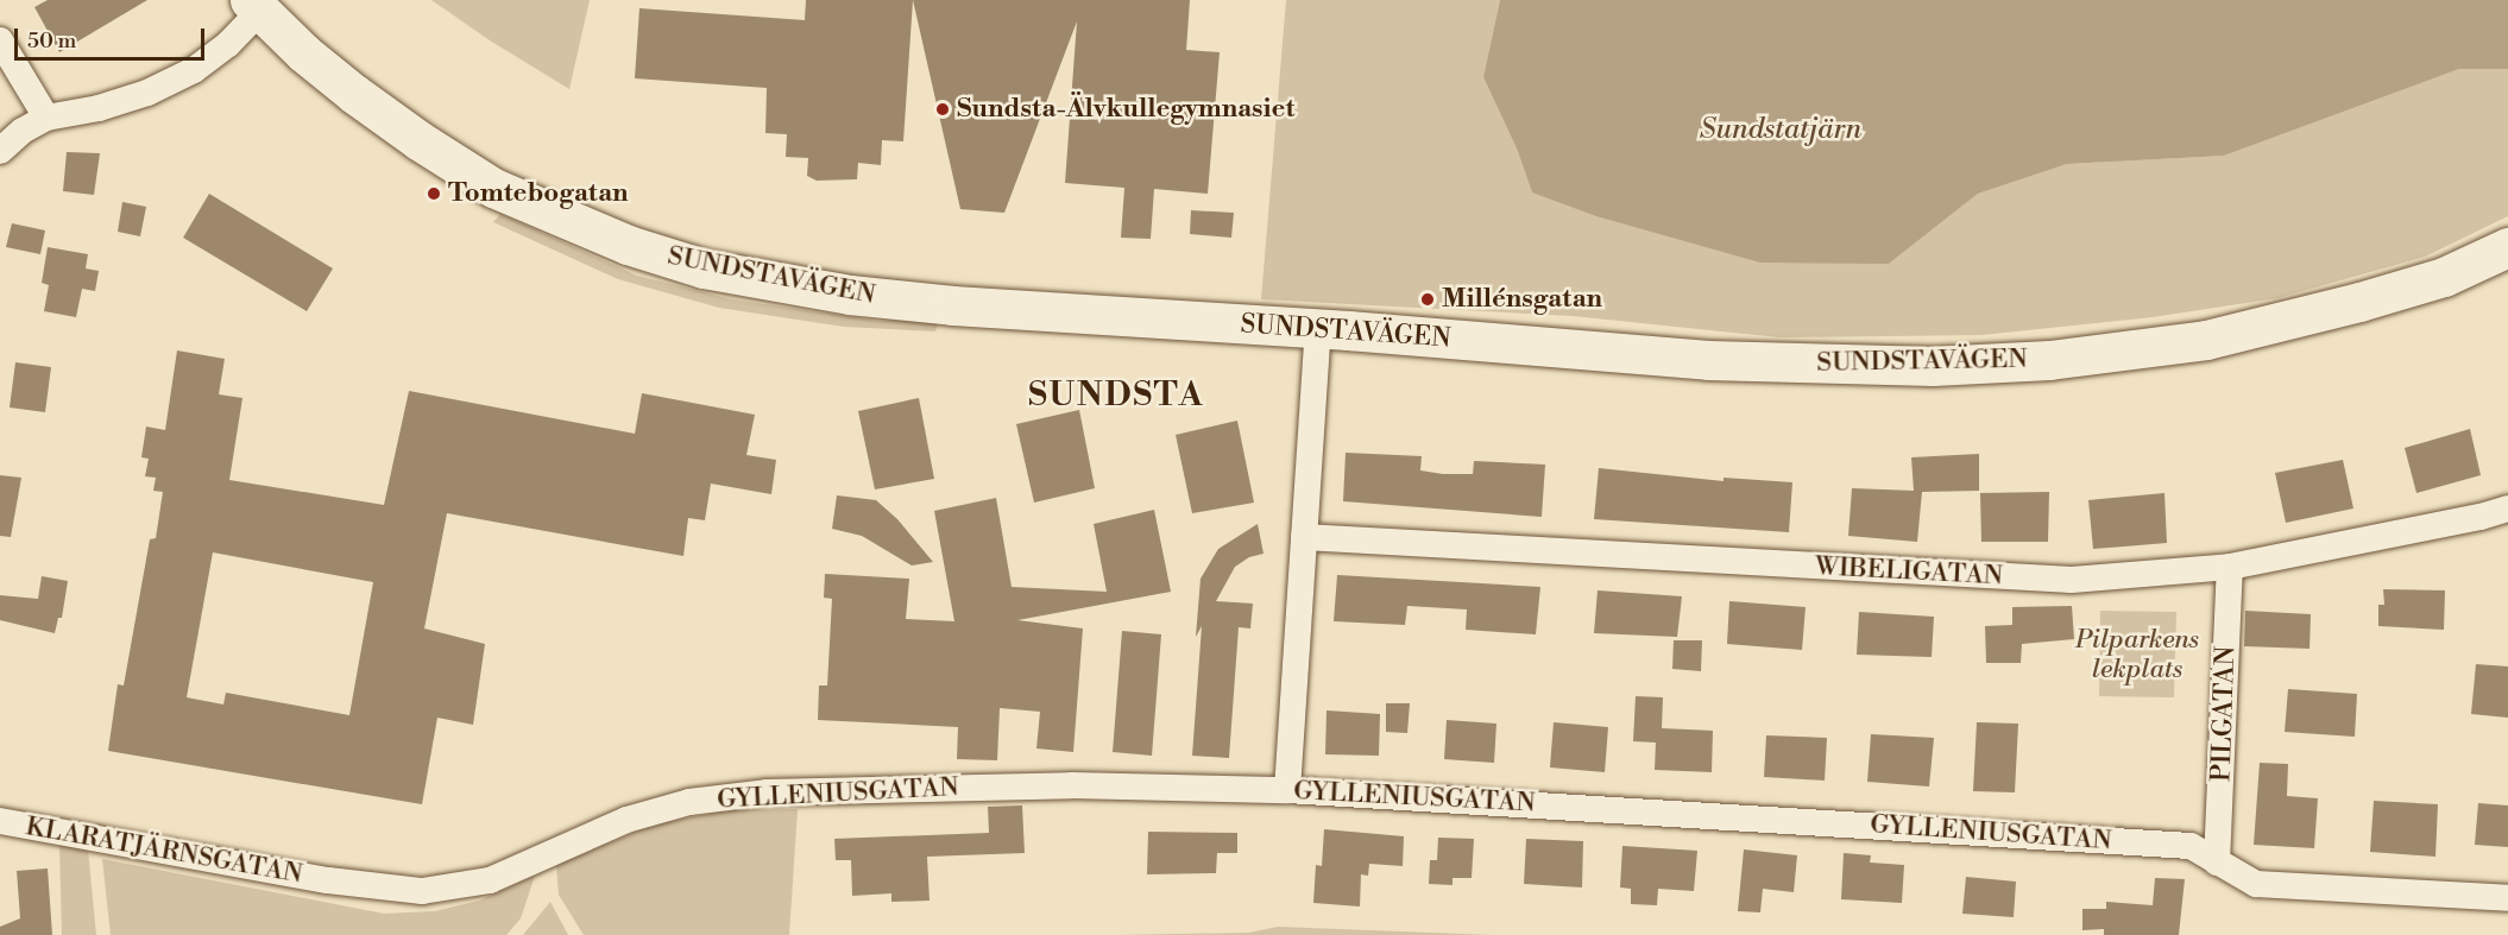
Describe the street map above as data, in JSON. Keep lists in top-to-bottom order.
{
  "streets": {
    "street": [
      "SUNDSTAVÄGEN",
      "WIBELIGATAN",
      "PILGATAN",
      "GYLLENIUSGATAN",
      "KLARATJÄRNSGATAN"
    ]
  },
  "crossings": [
    ["WIBELIGATAN", "PILGATAN"],
    ["PILGATAN", "GYLLENIUSGATAN"],
    ["GYLLENIUSGATAN", "KLARATJÄRNSGATAN"]
  ],
  "districts": ["SUNDSTA"],
  "water": ["Sundstatjärn"],
  "parks": ["Pilparkens lekplats"],
  "places": ["Sundsta-Älvkullegymnasiet", "Tomtebogatan", "Millénsgatan"],
  "scale_bar": "50 m"
}
